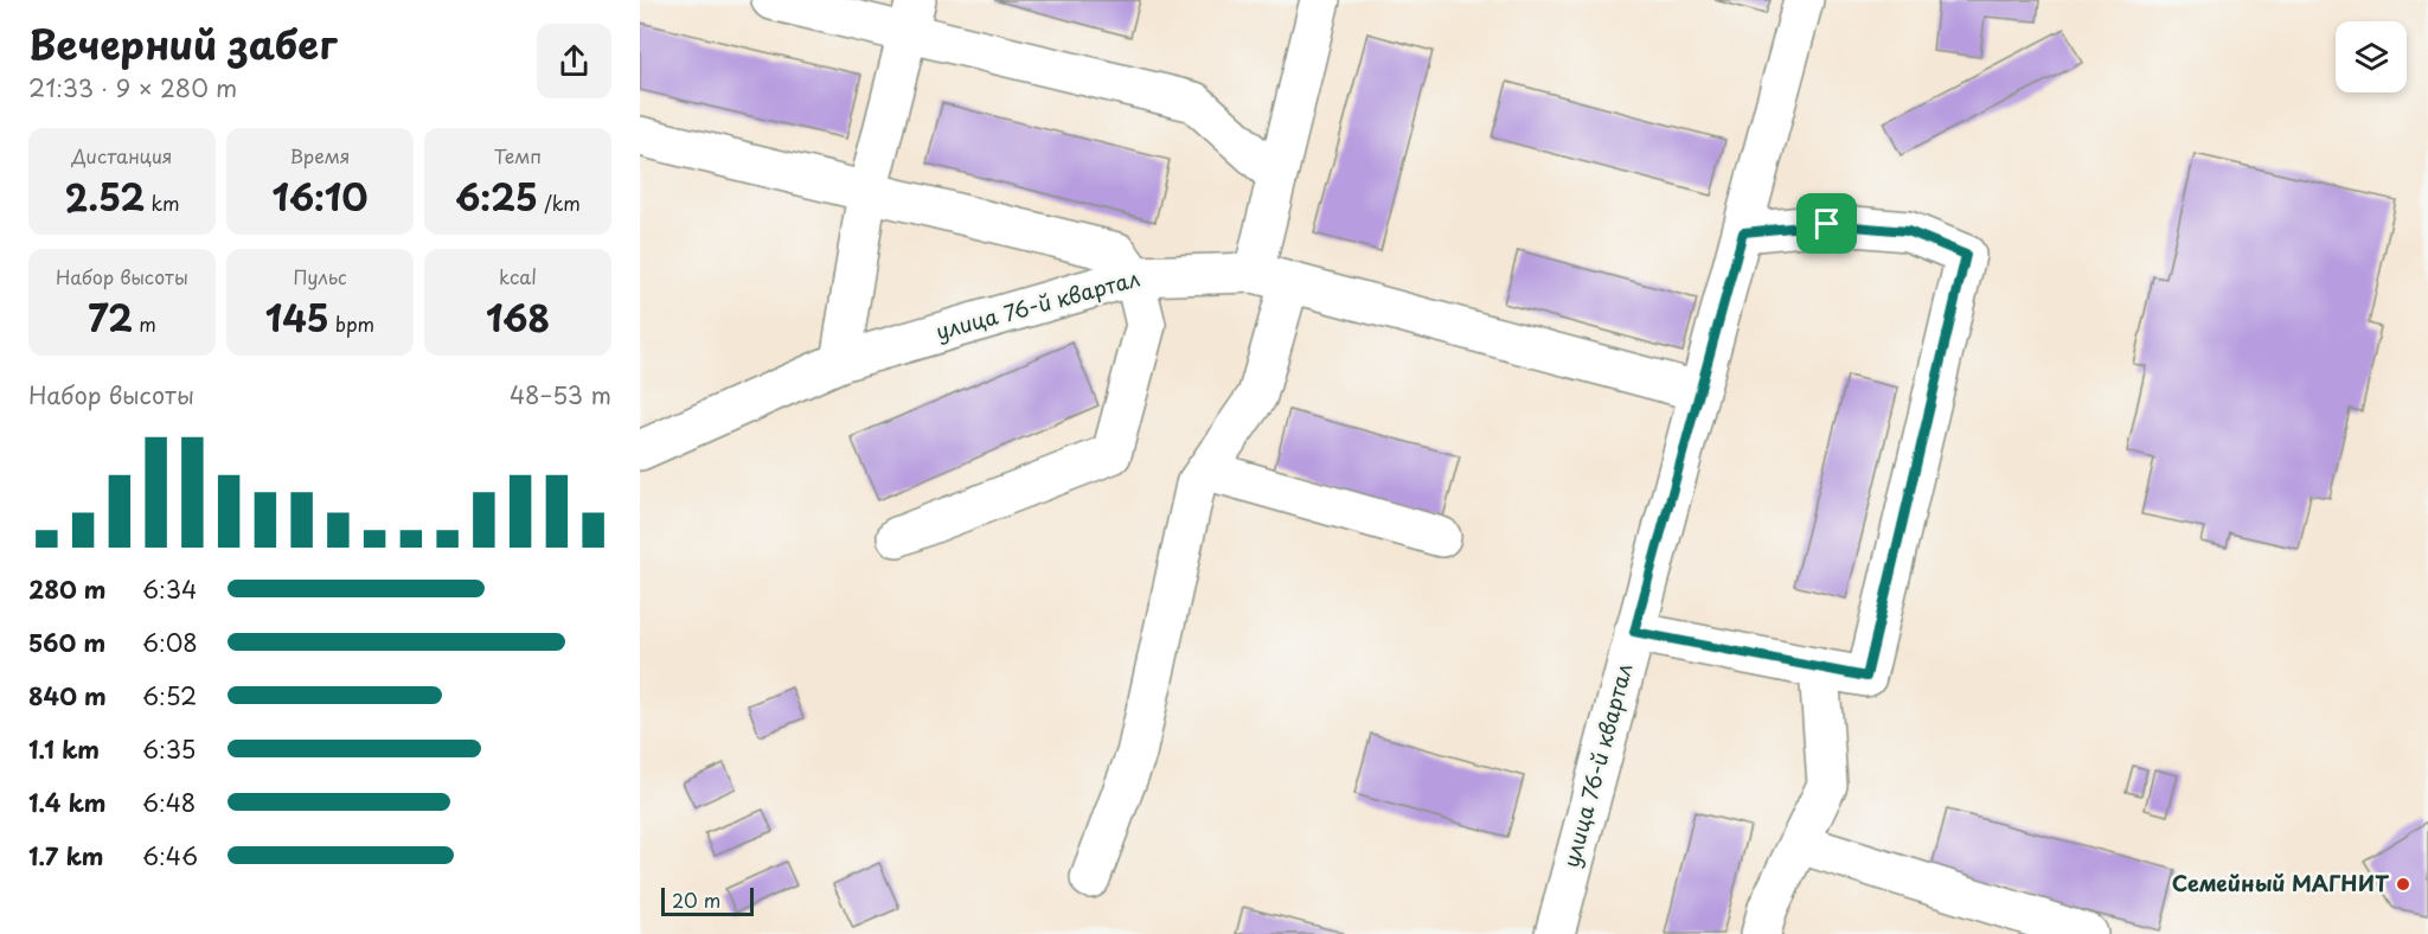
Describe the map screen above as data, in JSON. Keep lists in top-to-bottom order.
{
  "streets": {
    "street": ["улица 76-й квартал"]
  },
  "places": ["Семейный МАГНИТ"],
  "scale_bar": "20 m",
  "page": {
    "heading": ["Вечерний забег", "21:33 · 9 × 280 m"],
    "stats": [
      ["Дистанция", "2.52 km"],
      ["Время", "16:10"],
      ["Темп", "6:25 /km"],
      ["Набор высоты", "72 m"],
      ["Пульс", "145 bpm"],
      ["kcal", "168"]
    ],
    "chart": ["Набор высоты", "48–53 m"],
    "list": [
      {
        "name": "280 m",
        "note": "6:34"
      },
      {
        "name": "560 m",
        "note": "6:08"
      },
      {
        "name": "840 m",
        "note": "6:52"
      },
      {
        "name": "1.1 km",
        "note": "6:35"
      },
      {
        "name": "1.4 km",
        "note": "6:48"
      },
      {
        "name": "1.7 km",
        "note": "6:46"
      }
    ],
    "scale": "20 m"
  }
}
